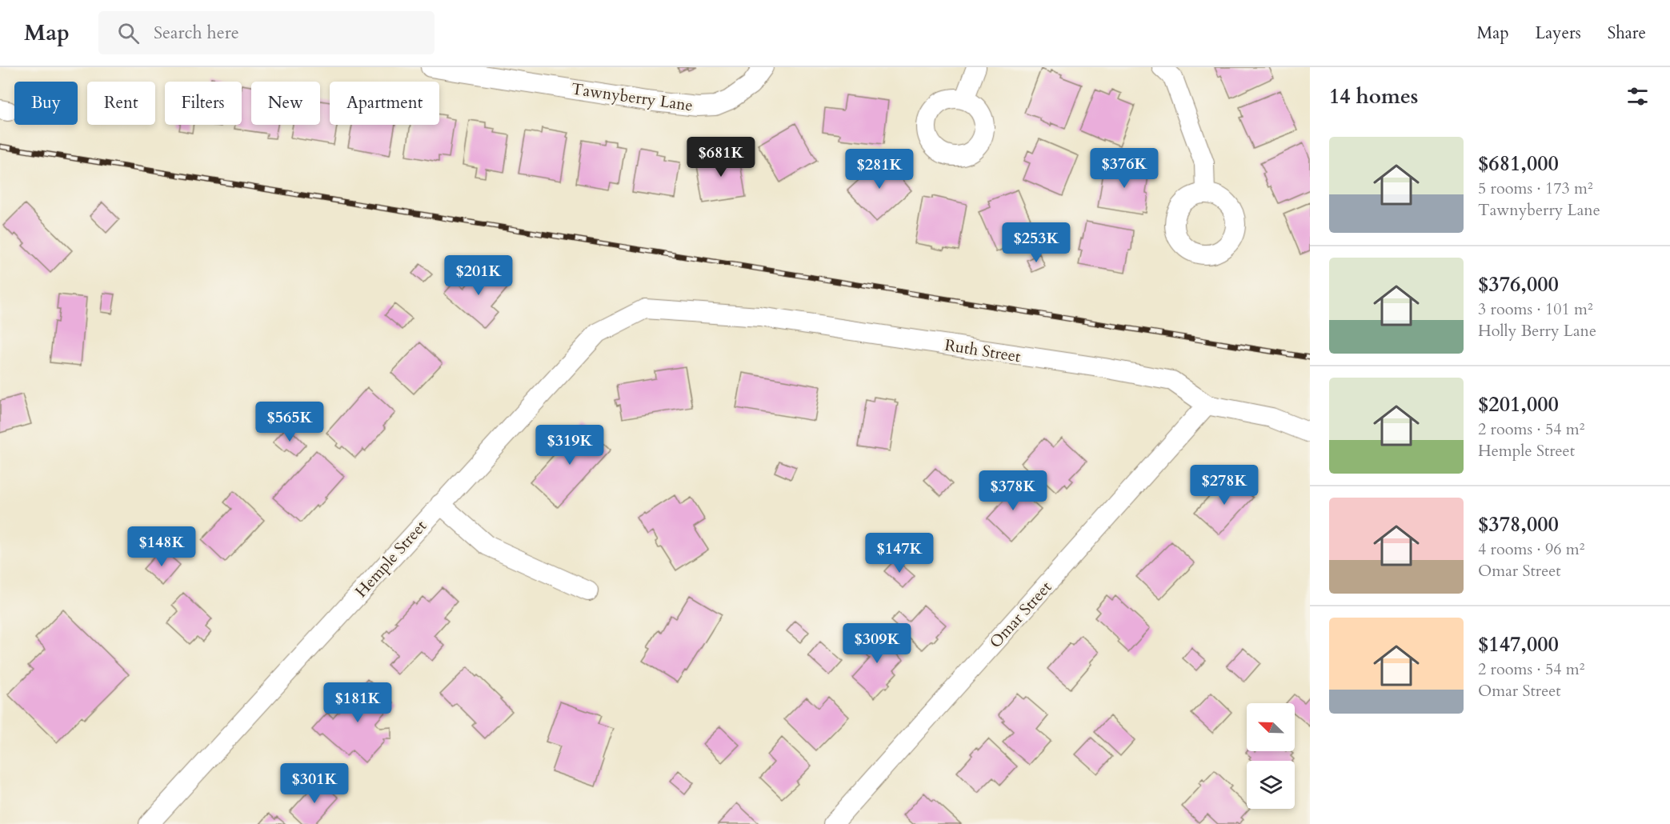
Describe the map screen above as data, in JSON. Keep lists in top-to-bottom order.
{
  "streets": {
    "street": [
      "Tawnyberry Lane",
      "Ruth Street",
      "Hemple Street",
      "Omar Street"
    ]
  },
  "crossings": [
    ["Ruth Street", "Hemple Street"],
    ["Ruth Street", "Omar Street"]
  ],
  "north": "top left",
  "page": {
    "header": "Map",
    "search": "Search here",
    "nav": ["Map", "Layers", "Share"],
    "heading": "14 homes",
    "chip": [
      "Buy",
      "Rent",
      "Filters",
      "New",
      "Apartment"
    ],
    "list": [
      {
        "name": "$681,000",
        "note": "5 rooms · 173 m² · Tawnyberry Lane"
      },
      {
        "name": "$376,000",
        "note": "3 rooms · 101 m² · Holly Berry Lane"
      },
      {
        "name": "$201,000",
        "note": "2 rooms · 54 m² · Hemple Street"
      },
      {
        "name": "$378,000",
        "note": "4 rooms · 96 m² · Omar Street"
      },
      {
        "name": "$147,000",
        "note": "2 rooms · 54 m² · Omar Street"
      }
    ],
    "price": [
      "$681K",
      "$376K",
      "$281K",
      "$253K",
      "$201K",
      "$565K",
      "$319K",
      "$278K",
      "$378K",
      "$148K",
      "$147K",
      "$309K",
      "$181K",
      "$301K"
    ]
  }
}
